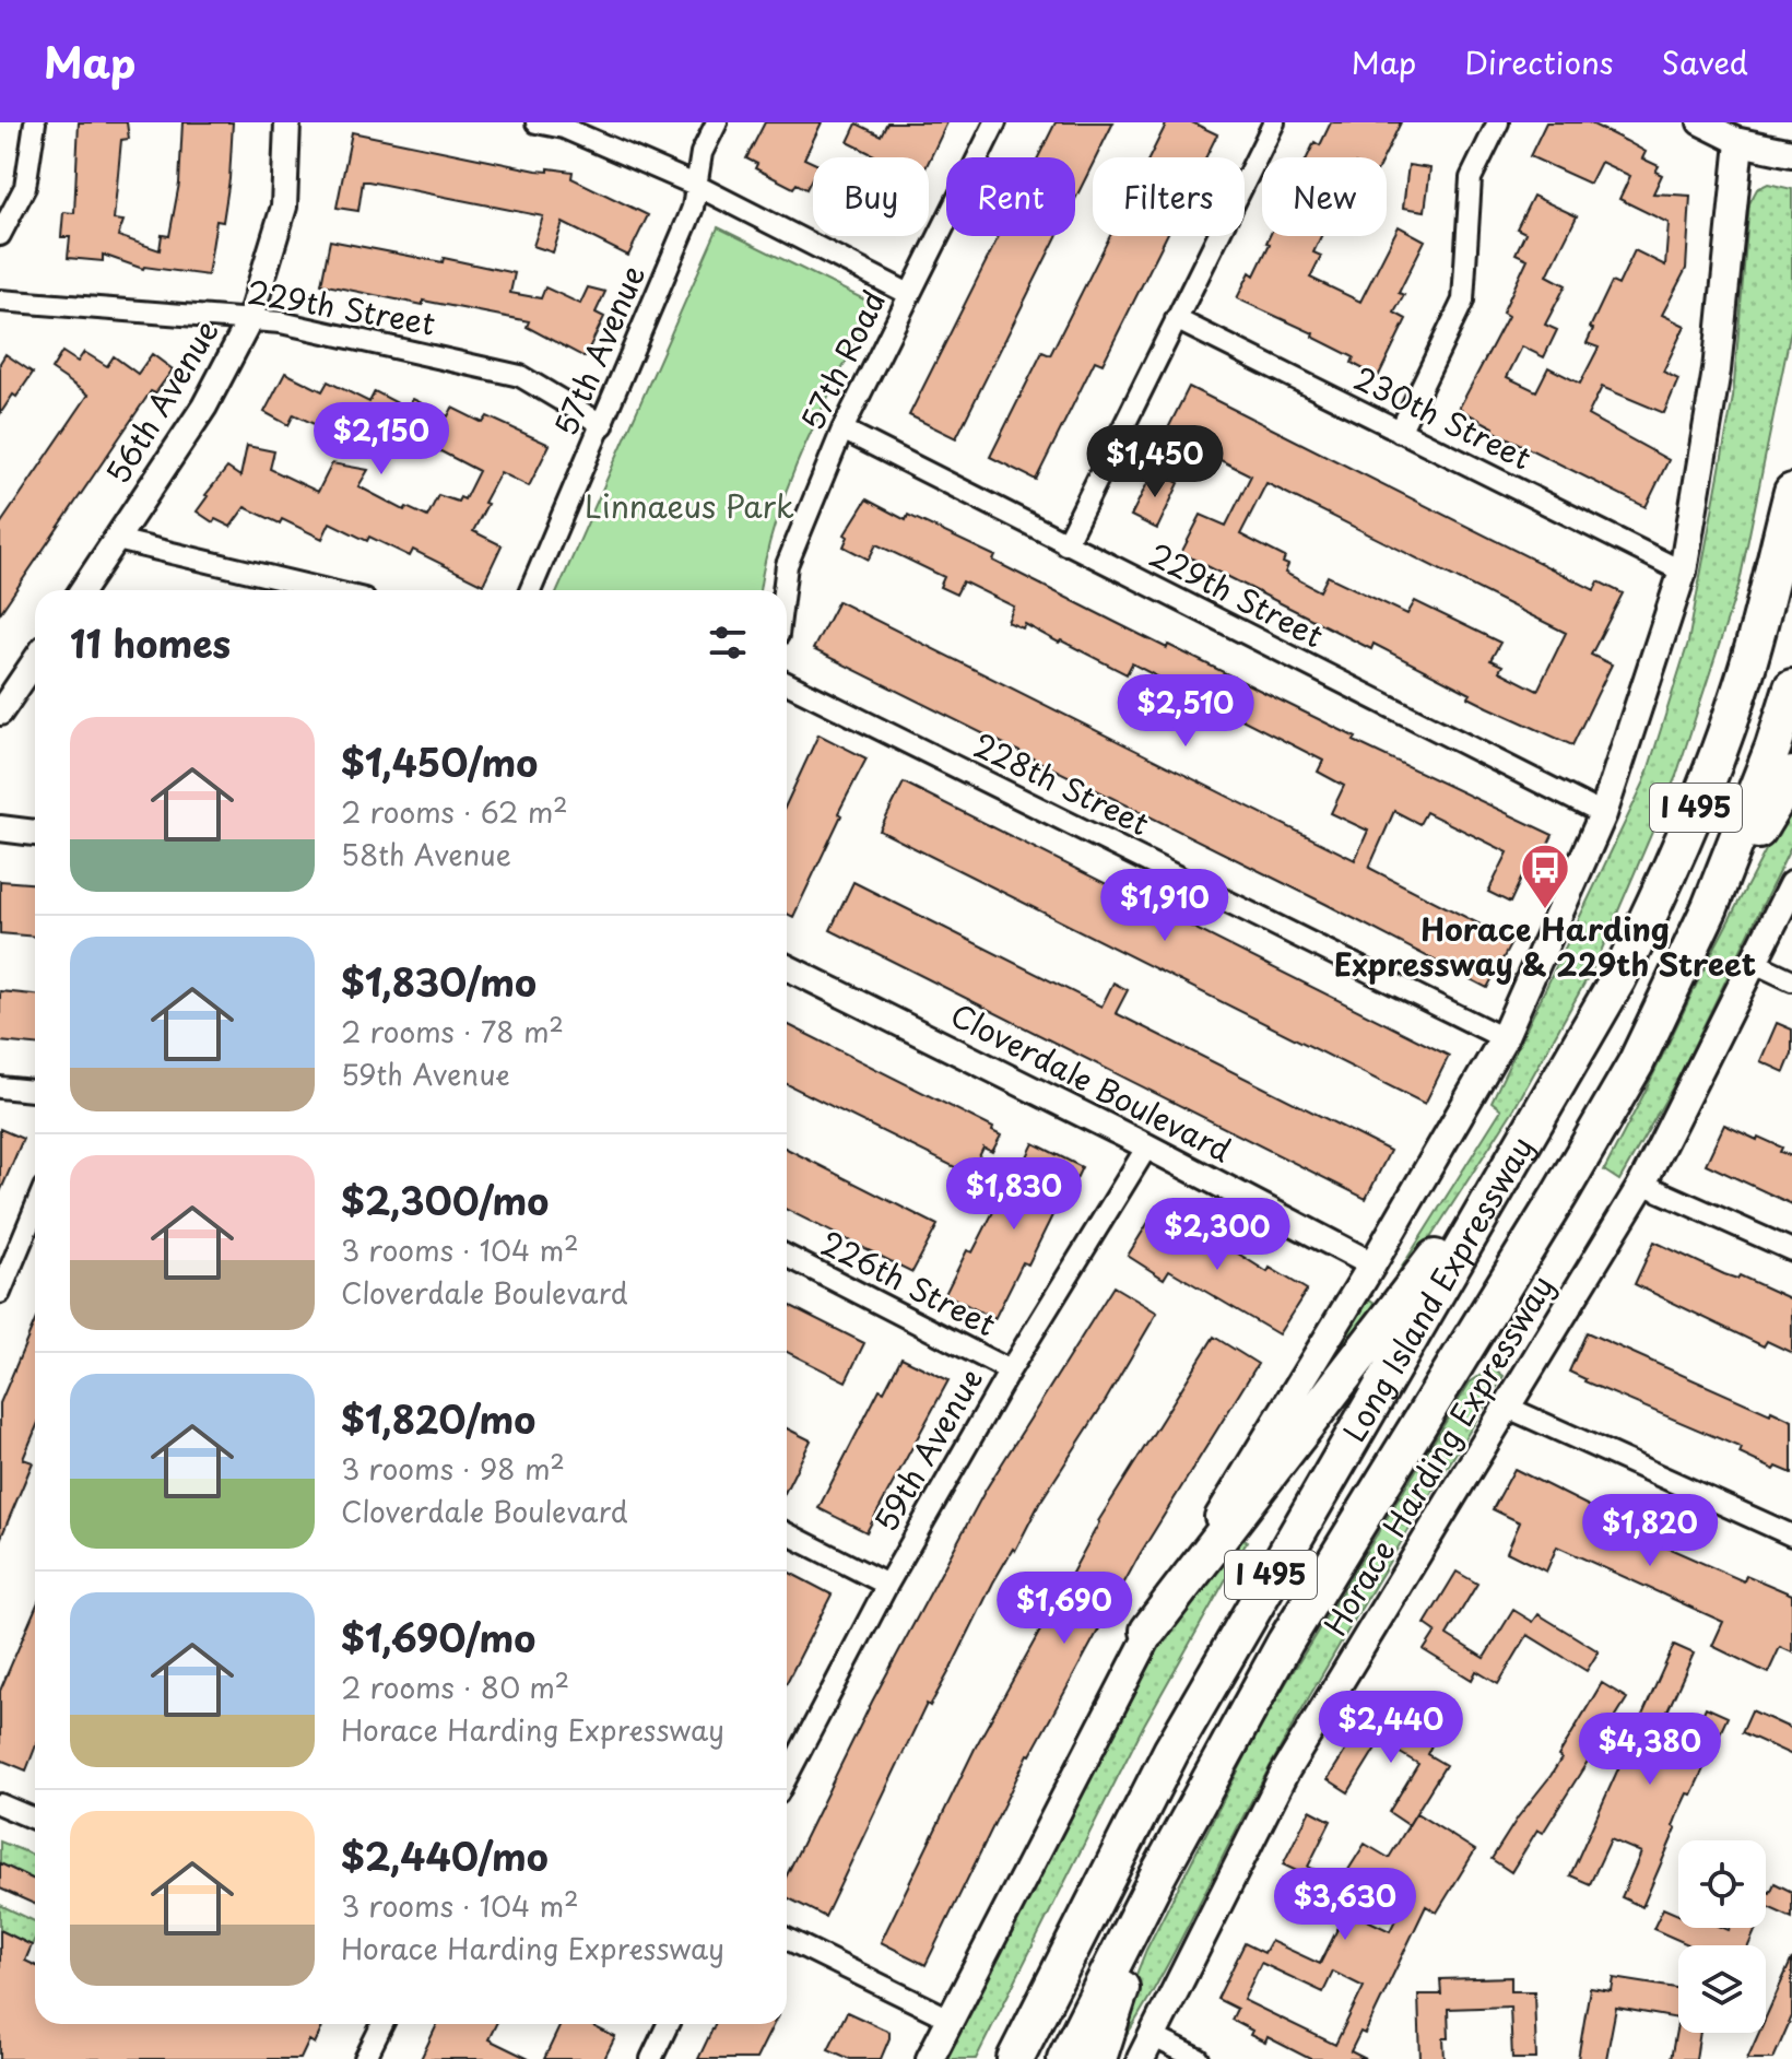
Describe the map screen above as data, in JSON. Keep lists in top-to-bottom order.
{
  "streets": {
    "highway": ["I 495", "Long Island Expressway"],
    "main road": ["Horace Harding Expressway"],
    "street": [
      "229th Street",
      "57th Avenue",
      "57th Road",
      "56th Avenue",
      "230th Street",
      "228th Street",
      "Cloverdale Boulevard",
      "226th Street",
      "59th Avenue"
    ]
  },
  "crossings": [
    ["229th Street", "57th Avenue"],
    ["229th Street", "57th Road"],
    ["229th Street", "56th Avenue"],
    ["Cloverdale Boulevard", "59th Avenue"],
    ["226th Street", "59th Avenue"]
  ],
  "parks": ["Linnaeus Park"],
  "places": {
    "bus stop": ["Horace Harding Expressway & 229th Street"]
  },
  "page": {
    "header": "Map",
    "nav": ["Map", "Directions", "Saved"],
    "chip": [
      "Buy",
      "Rent",
      "Filters",
      "New"
    ],
    "price": [
      "$2,150",
      "$1,450",
      "$2,510",
      "$1,910",
      "$1,830",
      "$2,300",
      "$1,820",
      "$1,690",
      "$2,440",
      "$4,380",
      "$3,630"
    ],
    "heading": "11 homes",
    "list": [
      {
        "name": "$1,450/mo",
        "note": "2 rooms · 62 m² · 58th Avenue"
      },
      {
        "name": "$1,830/mo",
        "note": "2 rooms · 78 m² · 59th Avenue"
      },
      {
        "name": "$2,300/mo",
        "note": "3 rooms · 104 m² · Cloverdale Boulevard"
      },
      {
        "name": "$1,820/mo",
        "note": "3 rooms · 98 m² · Cloverdale Boulevard"
      },
      {
        "name": "$1,690/mo",
        "note": "2 rooms · 80 m² · Horace Harding Expressway"
      },
      {
        "name": "$2,440/mo",
        "note": "3 rooms · 104 m² · Horace Harding Expressway"
      }
    ]
  }
}
